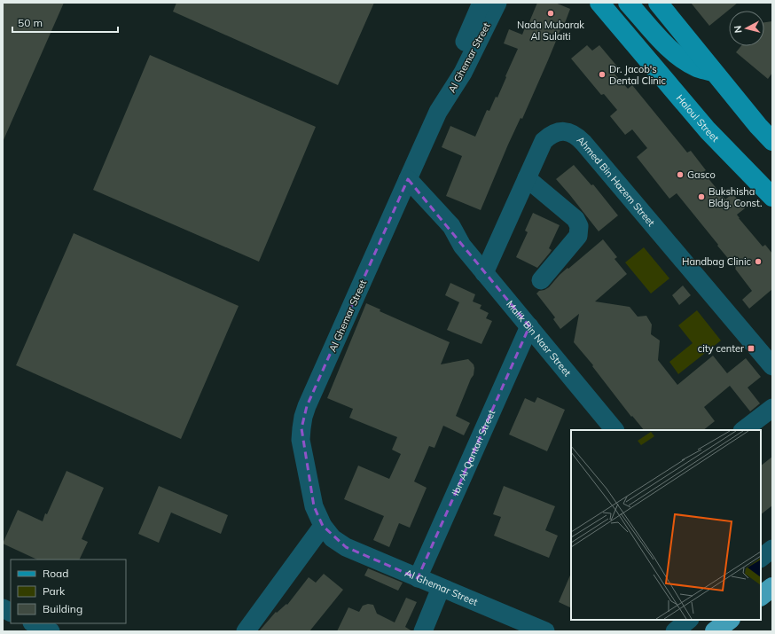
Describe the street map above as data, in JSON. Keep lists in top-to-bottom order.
{
  "streets": {
    "main road": ["Haloul Street"],
    "street": [
      "Al Ghemar Street",
      "Ahmed Bin Hazem Street",
      "Malik Bin Nasr Street",
      "Ibn Al Qantari Street"
    ]
  },
  "crossings": [
    ["Al Ghemar Street", "Malik Bin Nasr Street"],
    ["Al Ghemar Street", "Ibn Al Qantari Street"],
    ["Ahmed Bin Hazem Street", "Malik Bin Nasr Street"],
    ["Malik Bin Nasr Street", "Ibn Al Qantari Street"]
  ],
  "places": {
    "other": [
      "Nada Mubarak Al Sulaiti",
      "Dr. Jacob's Dental Clinic",
      "Gasco",
      "Bukshisha Bldg. Const.",
      "Handbag Clinic"
    ],
    "transit": ["city center"]
  },
  "legend": ["Road", "Park", "Building"],
  "scale_bar": "50 m",
  "north": "left"
}
